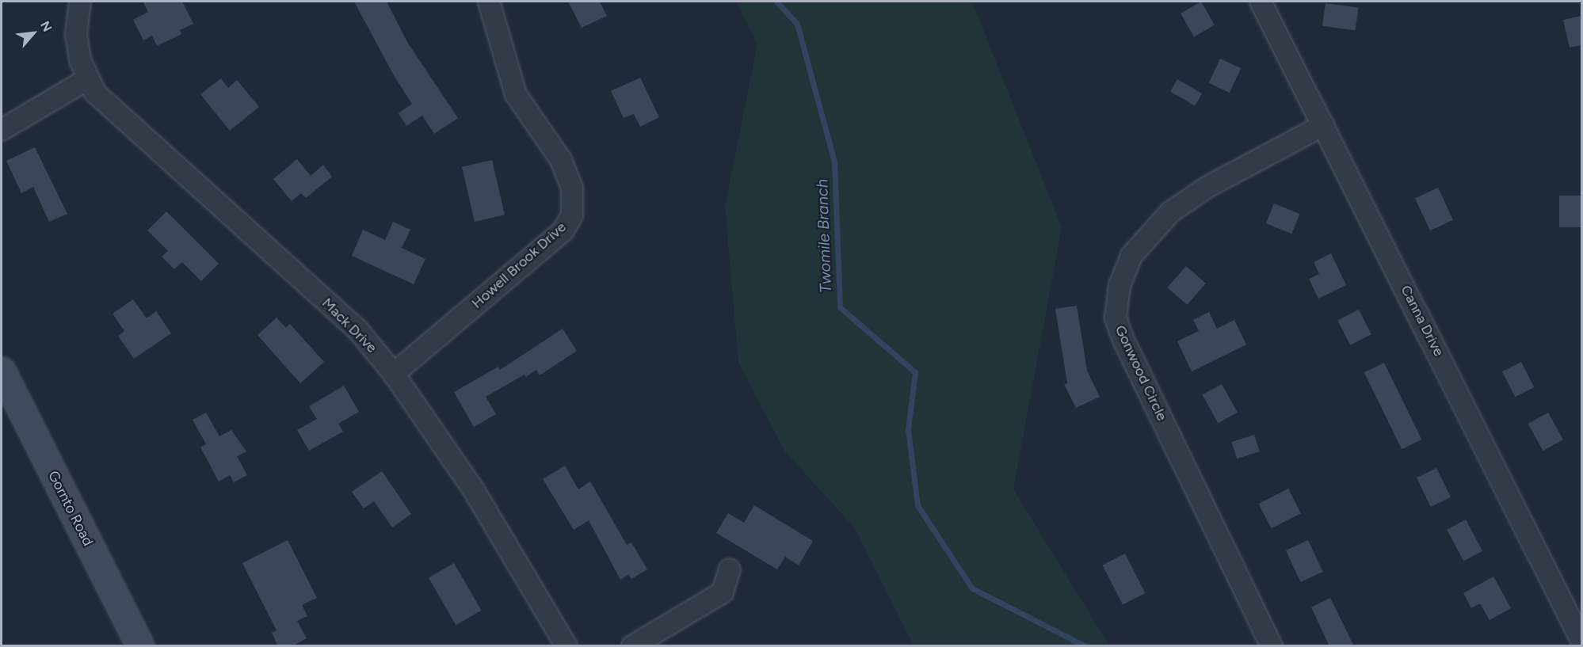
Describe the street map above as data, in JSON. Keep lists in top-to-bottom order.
{
  "streets": {
    "main road": ["Gornto Road"],
    "street": [
      "Howell Brook Drive",
      "Canna Drive",
      "Mack Drive",
      "Gonwood Circle"
    ]
  },
  "crossings": [
    ["Howell Brook Drive", "Mack Drive"],
    ["Canna Drive", "Gonwood Circle"]
  ],
  "water": ["Twomile Branch"],
  "north": "top right"
}
